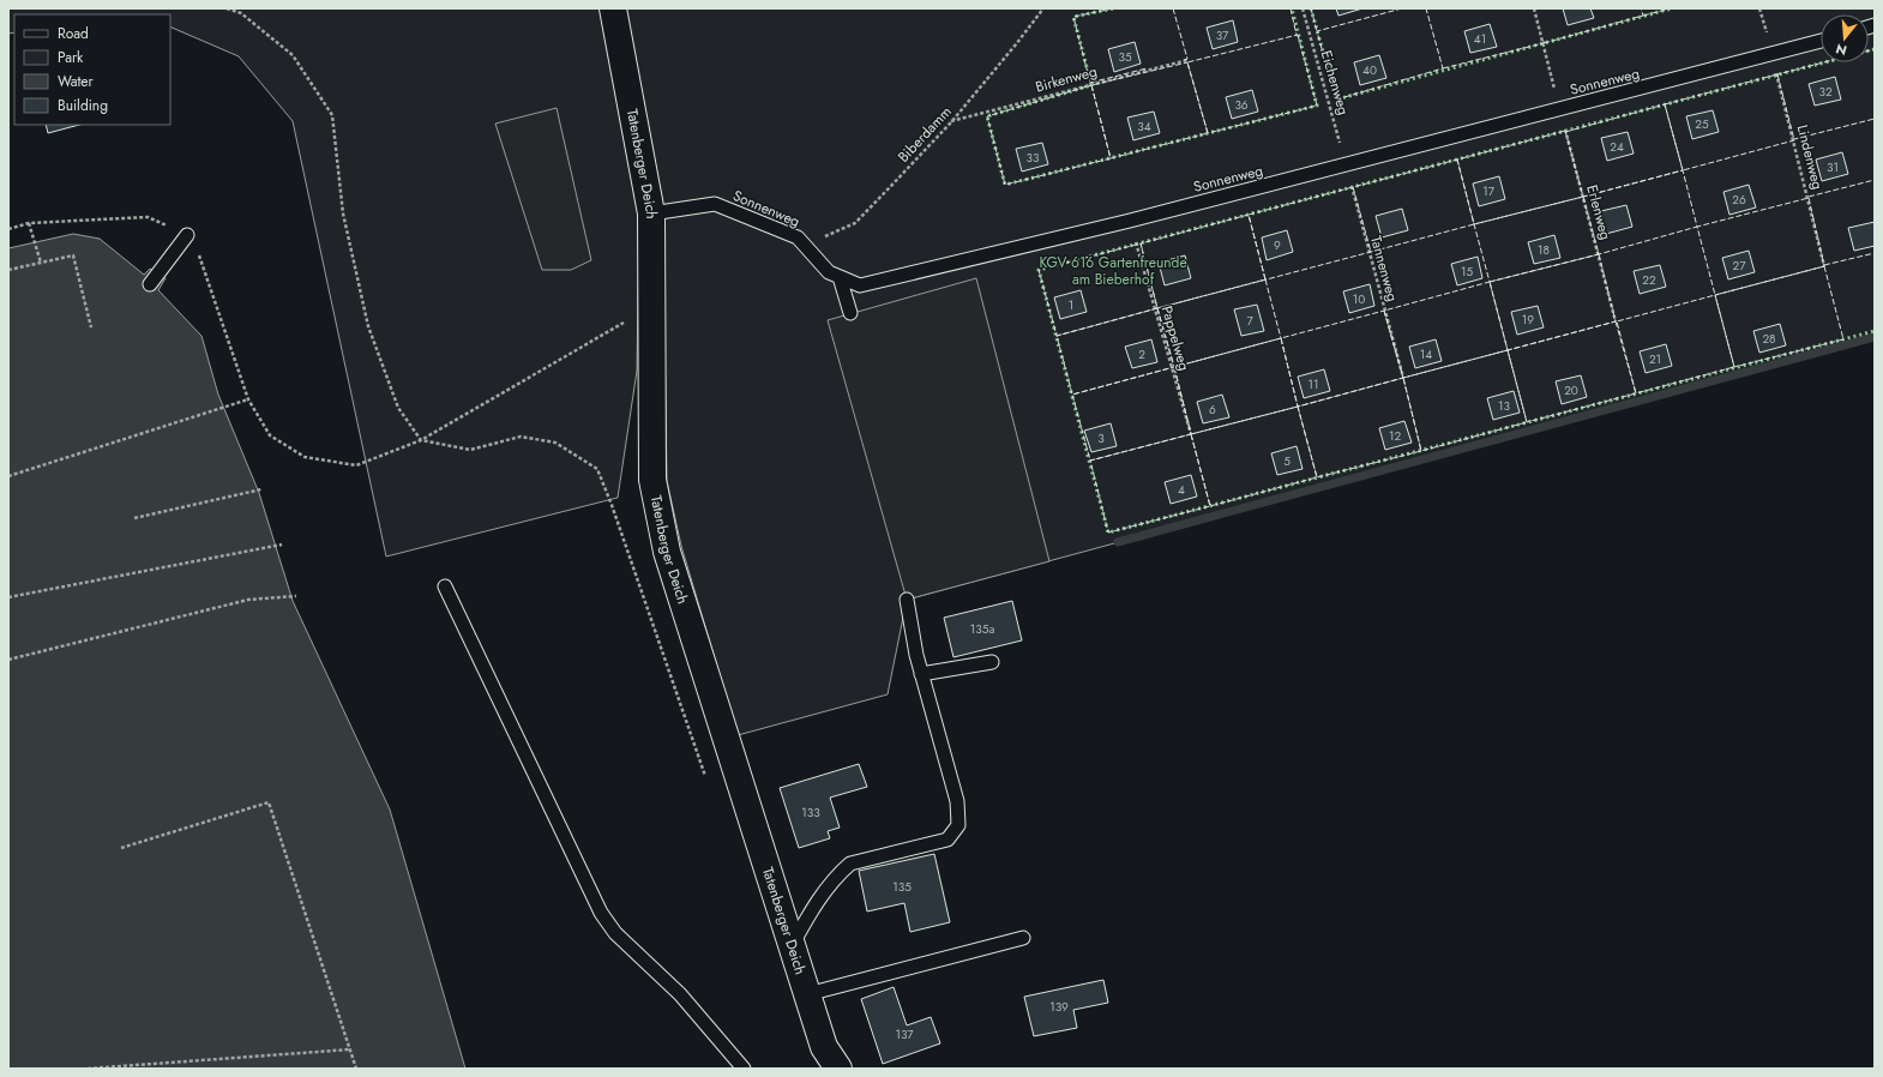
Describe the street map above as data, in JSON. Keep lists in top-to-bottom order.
{
  "streets": {
    "street": ["Tatenberger Deich"],
    "lane": ["Sonnenweg"],
    "path": [
      "Birkenweg",
      "Eichenweg",
      "Biberdamm",
      "Lindenweg",
      "Erlenweg",
      "Tannenweg",
      "Pappelweg"
    ]
  },
  "crossings": [
    ["Birkenweg", "Biberdamm"],
    ["Sonnenweg", "Eichenweg"],
    ["Sonnenweg", "Biberdamm"],
    ["Sonnenweg", "Lindenweg"],
    ["Sonnenweg", "Tatenberger Deich"],
    ["Sonnenweg", "Erlenweg"],
    ["Sonnenweg", "Tannenweg"],
    ["Sonnenweg", "Pappelweg"],
    ["Eichenweg", "Tannenweg"]
  ],
  "parks": ["KGV 616 Gartenfreunde am Bieberhof"],
  "house_numbers": [
    "37",
    "41",
    "35",
    "40",
    "32",
    "36",
    "25",
    "34",
    "24",
    "33",
    "31",
    "17",
    "26",
    "9",
    "18",
    "27",
    "15",
    "22",
    "10",
    "1",
    "19",
    "7",
    "28",
    "2",
    "14",
    "21",
    "11",
    "20",
    "13",
    "6",
    "12",
    "3",
    "5",
    "4",
    "135a",
    "133",
    "135",
    "139",
    "137"
  ],
  "legend": [
    "Road",
    "Park",
    "Water",
    "Building"
  ],
  "north": "bottom"
}
